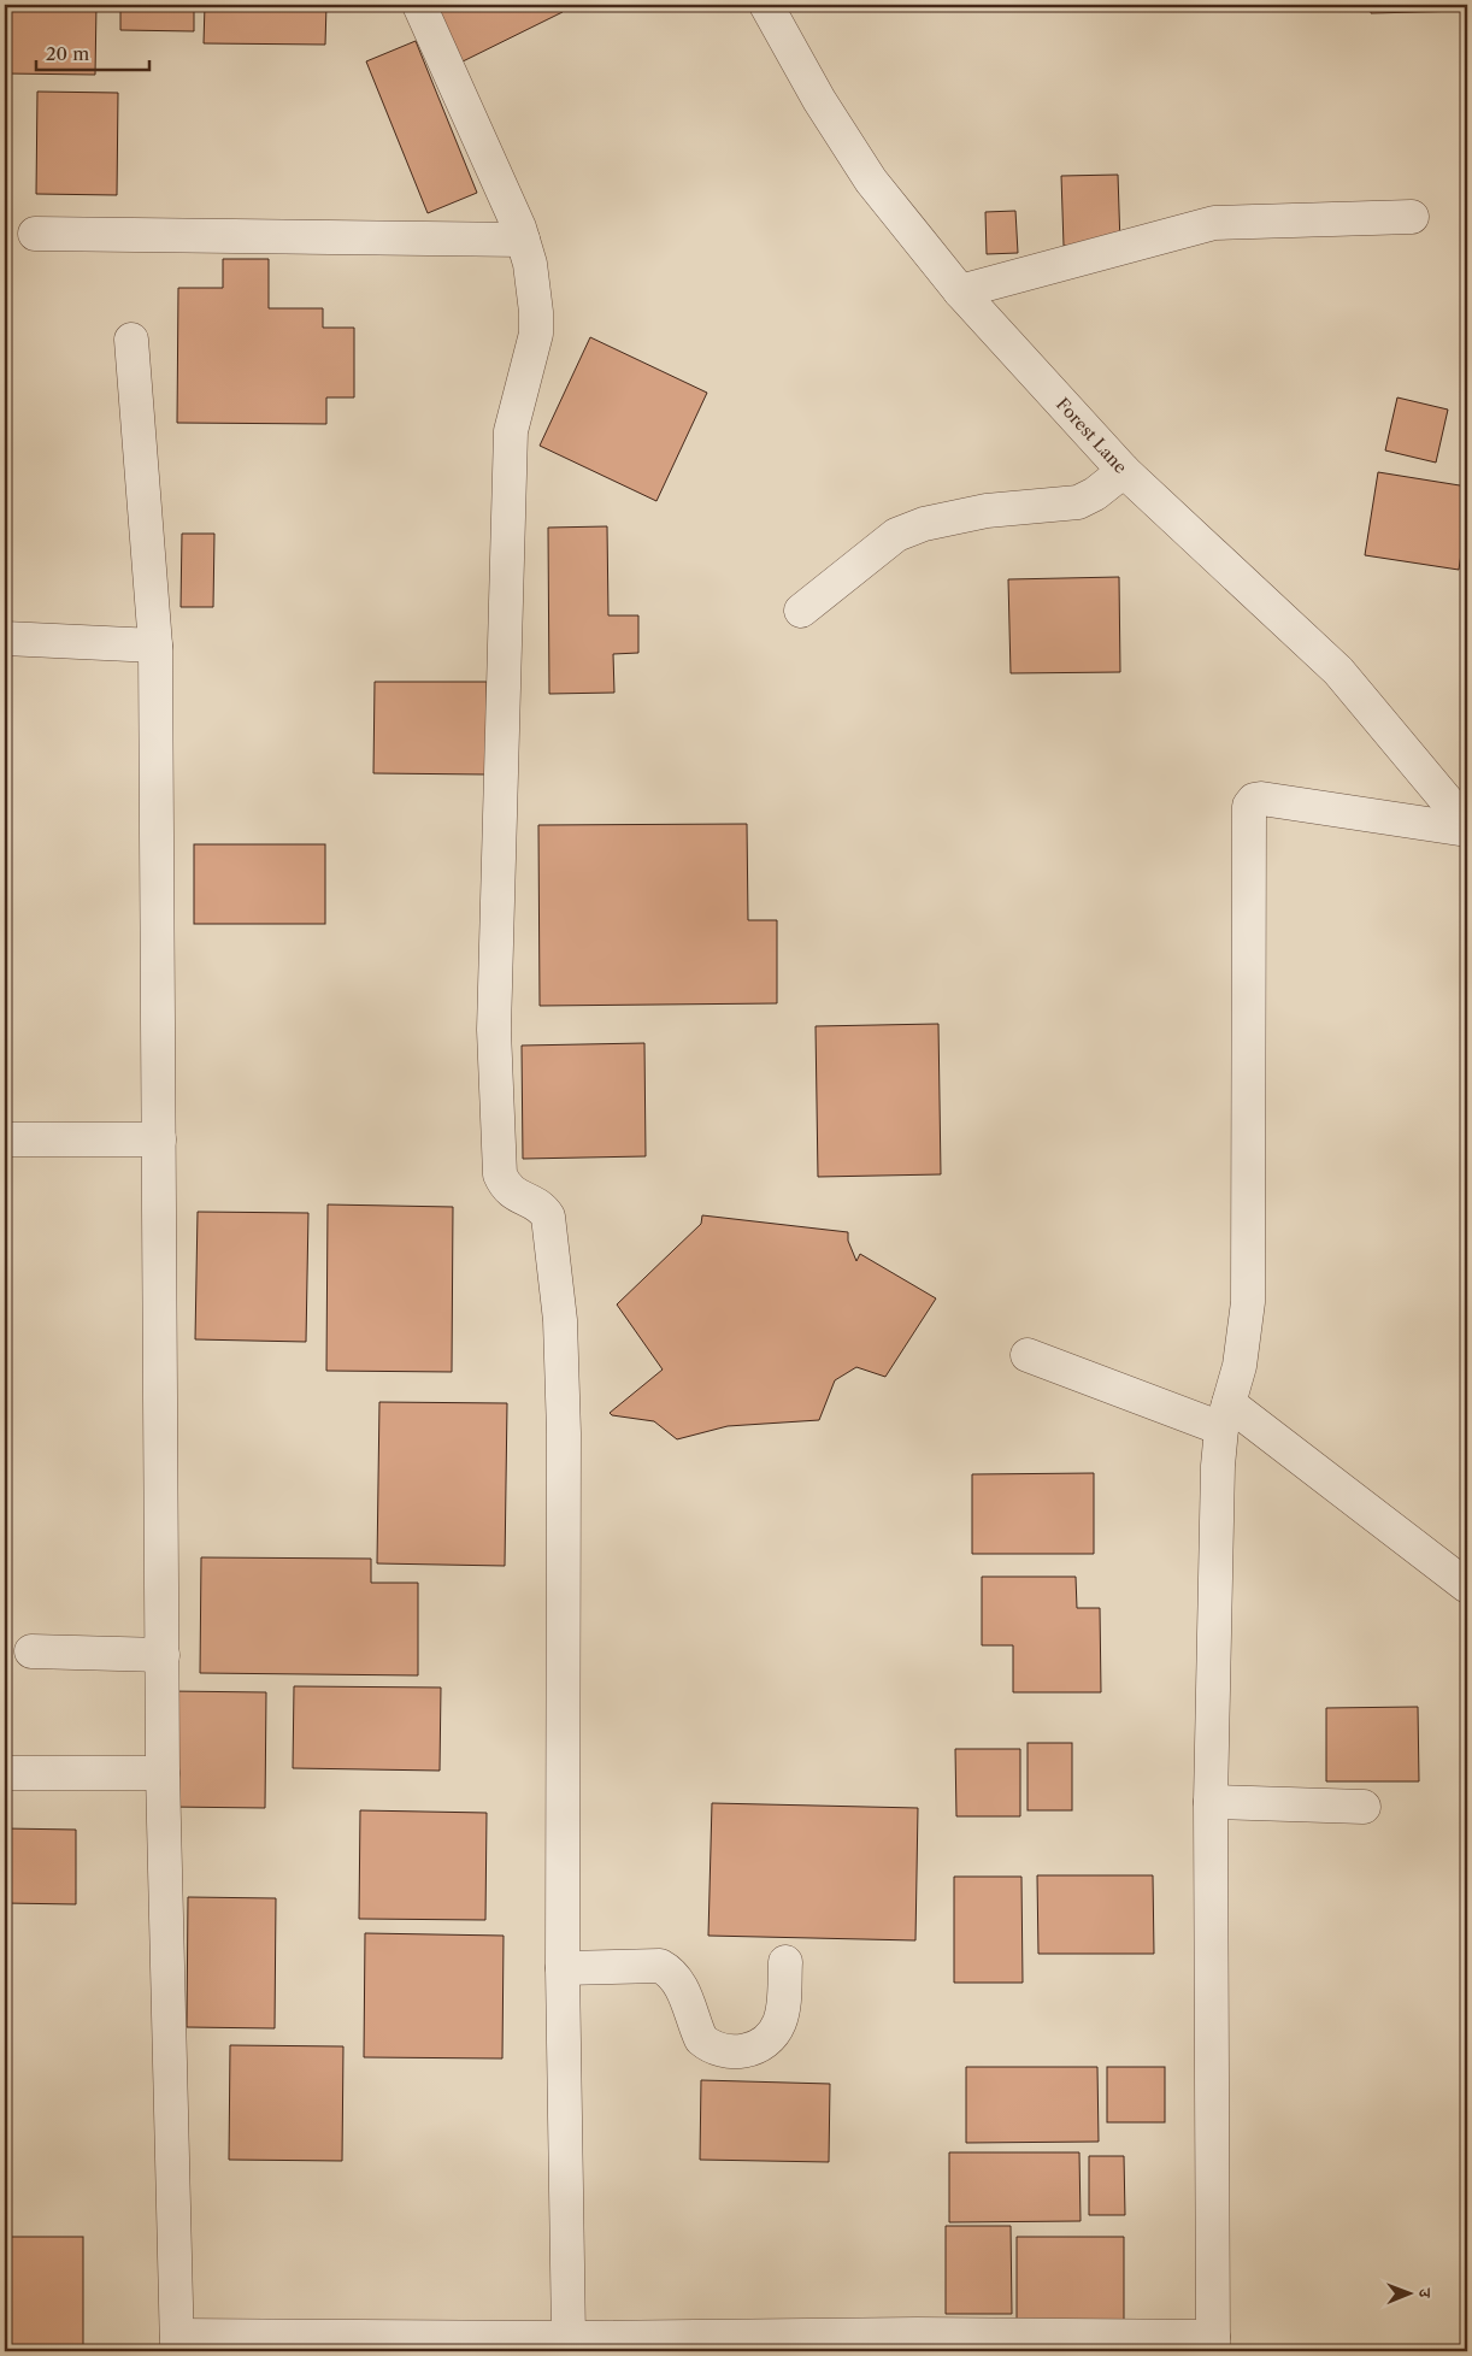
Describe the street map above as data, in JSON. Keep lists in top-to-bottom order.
{
  "streets": {
    "street": ["Forest Lane"]
  },
  "scale_bar": "20 m",
  "north": "right"
}
